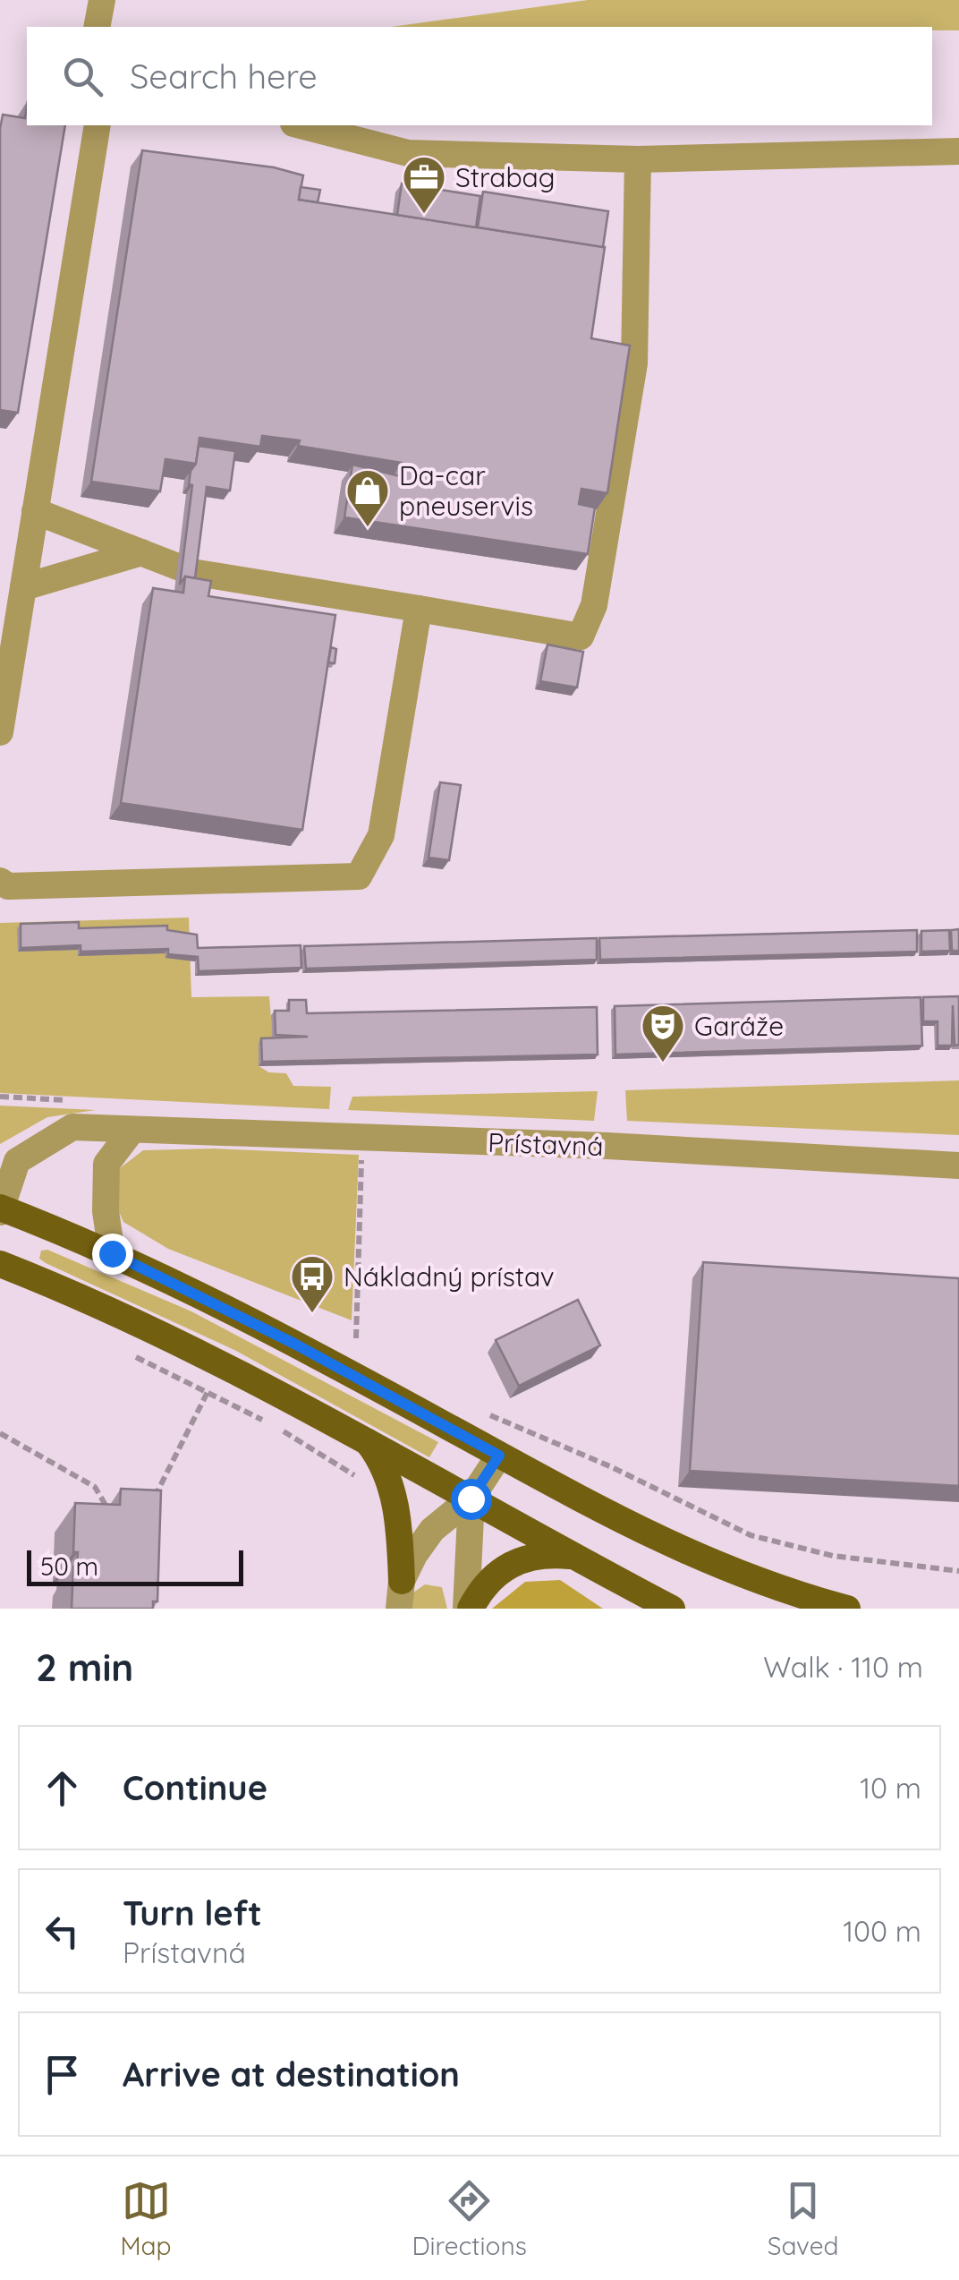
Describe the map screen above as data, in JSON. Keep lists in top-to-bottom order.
{
  "streets": {
    "main road": ["Prístavná"]
  },
  "places": {
    "office": ["Strabag"],
    "shop": ["Da-car pneuservis"],
    "theatre": ["Garáže"],
    "bus stop": ["Nákladný prístav"]
  },
  "scale_bar": "50 m",
  "page": {
    "search": "Search here",
    "scale": "50 m",
    "heading": ["2 min", "Walk · 110 m"],
    "list": [
      ["Continue", "10 m"],
      ["Turn left", "Prístavná", "100 m"],
      "Arrive at destination"
    ],
    "nav": ["Map", "Directions", "Saved"]
  }
}
